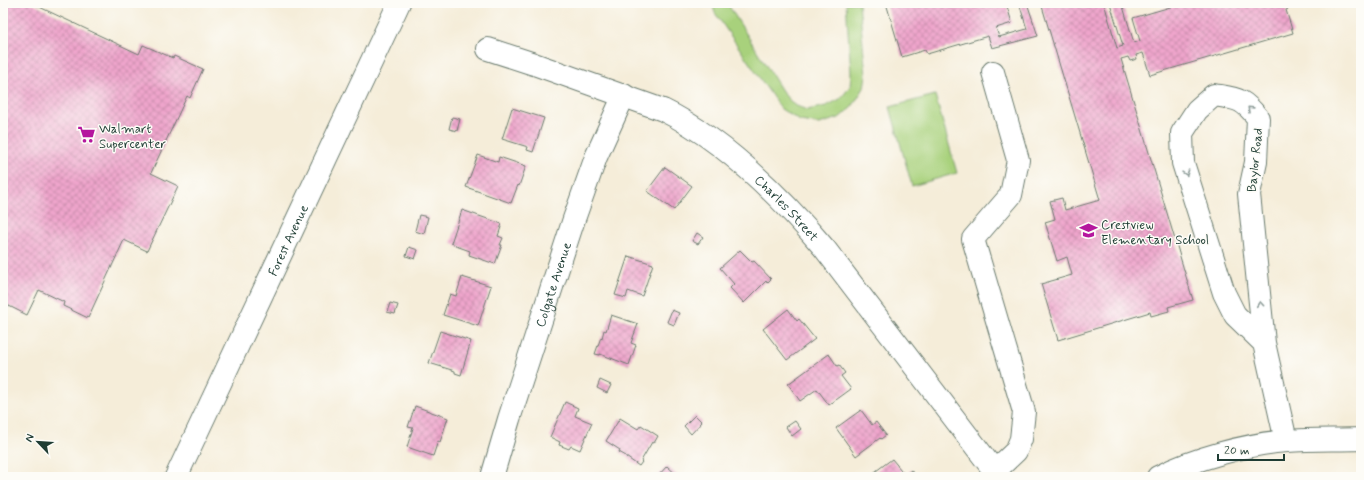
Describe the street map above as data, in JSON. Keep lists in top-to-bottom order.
{
  "streets": {
    "street": [
      "Baylor Road",
      "Charles Street",
      "Forest Avenue",
      "Colgate Avenue"
    ]
  },
  "crossings": [
    ["Charles Street", "Colgate Avenue"]
  ],
  "places": {
    "supermarket": ["Walmart Supercenter"],
    "school or university": ["Crestview Elementary School"]
  },
  "scale_bar": "20 m",
  "north": "top left"
}
